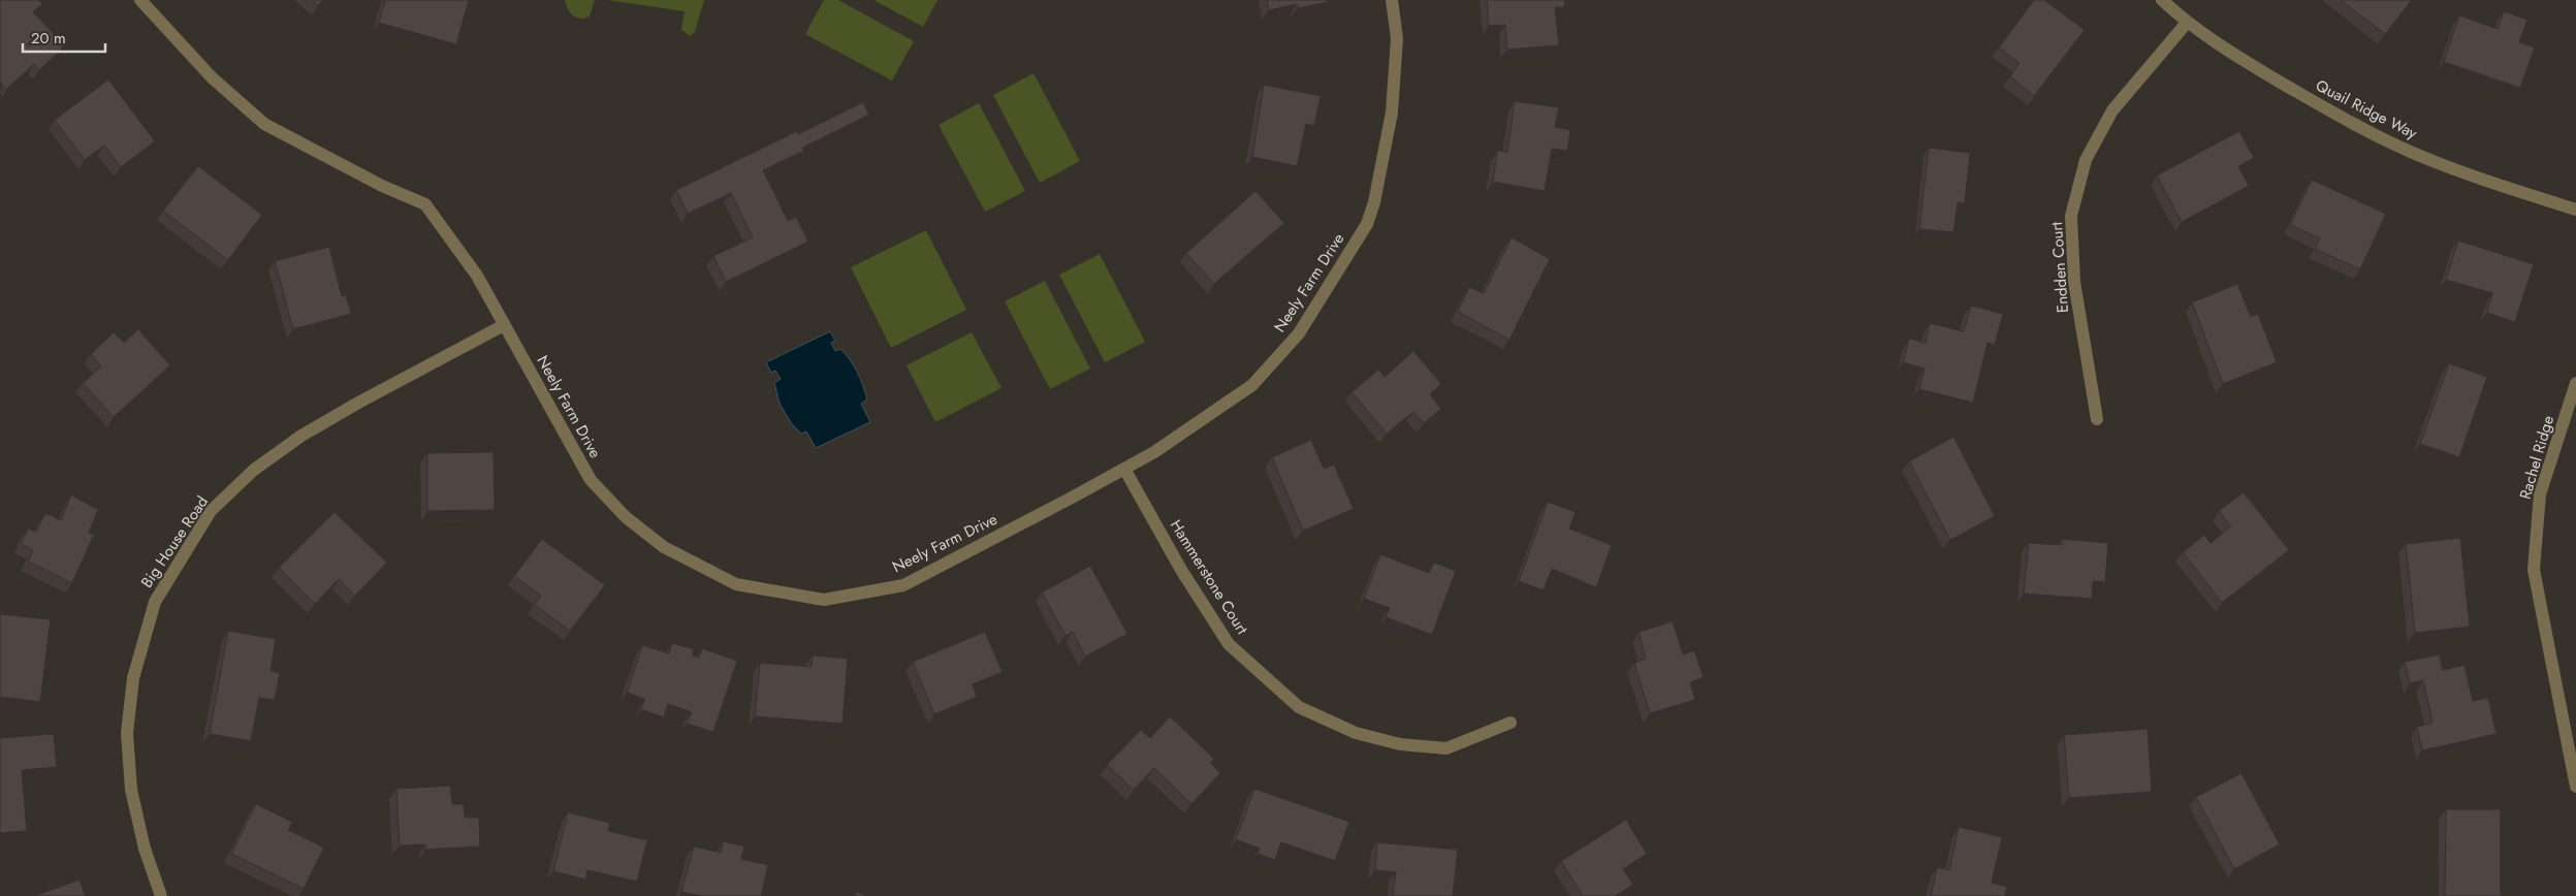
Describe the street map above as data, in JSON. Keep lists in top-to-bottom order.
{
  "streets": {
    "street": [
      "Quail Ridge Way",
      "Endden Court",
      "Neely Farm Drive",
      "Rachel Ridge",
      "Big House Road",
      "Hammerstone Court"
    ]
  },
  "crossings": [
    ["Quail Ridge Way", "Endden Court"],
    ["Neely Farm Drive", "Big House Road"],
    ["Neely Farm Drive", "Hammerstone Court"]
  ],
  "scale_bar": "20 m"
}
